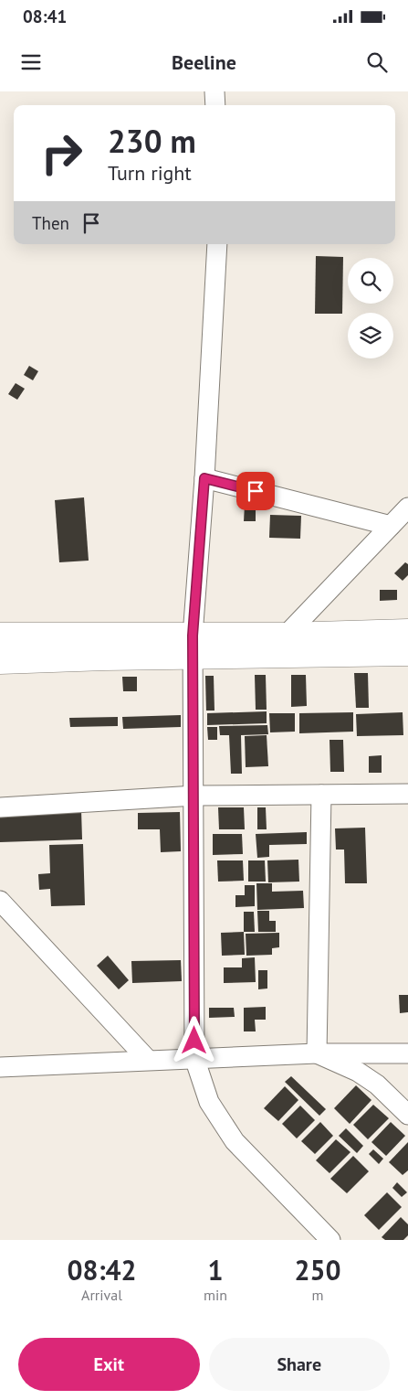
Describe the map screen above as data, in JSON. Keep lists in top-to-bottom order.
{
  "page": {
    "status": "08:41",
    "header": "Beeline",
    "turn": ["230 m", "Turn right"],
    "then": "Then",
    "eta": [
      "08:42",
      "Arrival",
      "1",
      "min",
      "250",
      "m"
    ],
    "buttons": ["Exit", "Share"]
  }
}
